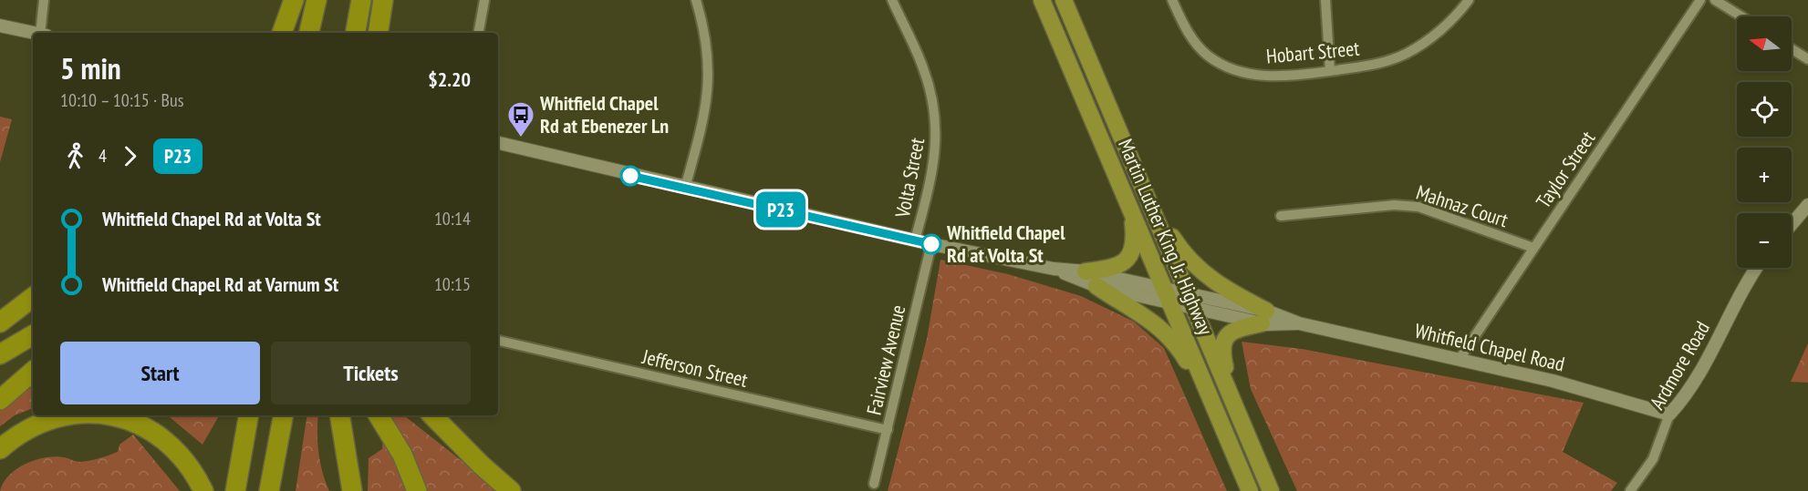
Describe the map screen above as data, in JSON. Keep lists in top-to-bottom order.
{
  "streets": {
    "main road": ["Martin Luther King Jr. Highway"],
    "street": [
      "Hobart Street",
      "Taylor Street",
      "Volta Street",
      "Mahnaz Court",
      "Whitfield Chapel Road",
      "Fairview Avenue",
      "Ardmore Road",
      "Jefferson Street"
    ]
  },
  "crossings": [
    ["Taylor Street", "Mahnaz Court"],
    ["Taylor Street", "Whitfield Chapel Road"],
    ["Volta Street", "Whitfield Chapel Road"],
    ["Martin Luther King Jr. Highway", "Whitfield Chapel Road"],
    ["Whitfield Chapel Road", "Fairview Avenue"],
    ["Whitfield Chapel Road", "Ardmore Road"],
    ["Fairview Avenue", "Jefferson Street"]
  ],
  "places": {
    "bus stop": ["Whitfield Chapel Rd at Ebenezer Ln"],
    "other": ["Whitfield Chapel Rd at Volta St"]
  },
  "lines": ["bus line P23"],
  "north": "left",
  "page": {
    "on_map": "P23",
    "map_buttons": ["+", "−"],
    "heading": ["5 min", "10:10 – 10:15 · Bus", "$2.20"],
    "legs": ["4", "P23"],
    "list": [
      {
        "name": "Whitfield Chapel Rd at Volta St",
        "value": "10:14"
      },
      {
        "name": "Whitfield Chapel Rd at Varnum St",
        "value": "10:15"
      }
    ],
    "buttons": ["Start", "Tickets"]
  }
}
